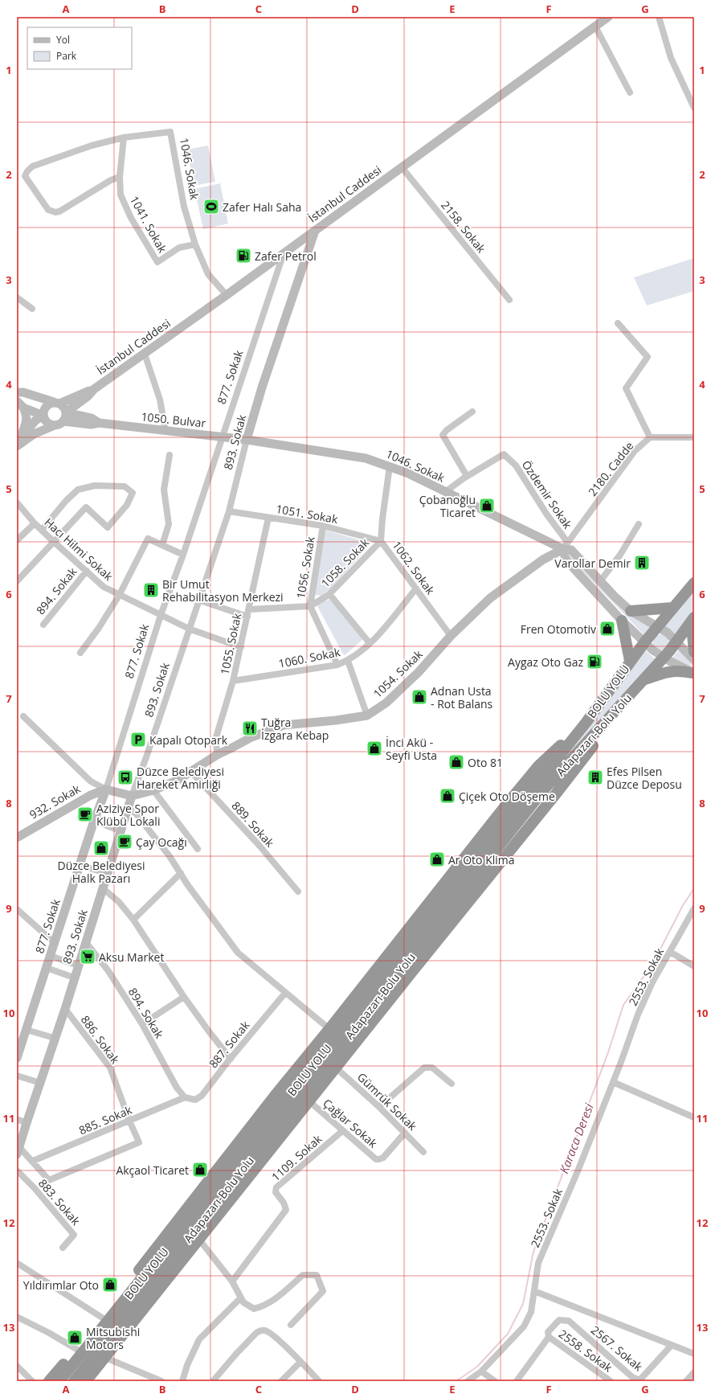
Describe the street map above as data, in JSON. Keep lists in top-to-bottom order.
{
  "streets": {
    "highway": ["BOLU YOLU", "Adapazarı-Bolu Yolu"],
    "main road": [
      "1046. Sokak",
      "İstanbul Caddesi",
      "877. Sokak",
      "1050. Bulvar",
      "893. Sokak",
      "1054. Sokak",
      "932. Sokak"
    ],
    "street": [
      "1041. Sokak",
      "2158. Sokak",
      "2180. Cadde",
      "Özdemir Sokak",
      "1051. Sokak",
      "Hacı Hilmi Sokak",
      "1058. Sokak",
      "1056. Sokak",
      "1062. Sokak",
      "894. Sokak",
      "1055. Sokak",
      "1060. Sokak",
      "889. Sokak",
      "2553. Sokak",
      "886. Sokak",
      "887. Sokak",
      "Gümrük Sokak",
      "885. Sokak",
      "Çağlar Sokak",
      "1109. Sokak",
      "883. Sokak",
      "2567. Sokak",
      "2558. Sokak"
    ]
  },
  "crossings": [
    ["1046. Sokak", "İstanbul Caddesi"],
    ["1046. Sokak", "1041. Sokak"],
    ["1046. Sokak", "1050. Bulvar"],
    ["1046. Sokak", "893. Sokak"],
    ["1046. Sokak", "2180. Cadde"],
    ["1046. Sokak", "Özdemir Sokak"],
    ["1046. Sokak", "1062. Sokak"],
    ["1046. Sokak", "1054. Sokak"],
    ["1046. Sokak", "BOLU YOLU"],
    ["İstanbul Caddesi", "2158. Sokak"],
    ["İstanbul Caddesi", "877. Sokak"],
    ["İstanbul Caddesi", "1050. Bulvar"],
    ["İstanbul Caddesi", "893. Sokak"],
    ["877. Sokak", "1050. Bulvar"],
    ["877. Sokak", "Hacı Hilmi Sokak"],
    ["877. Sokak", "932. Sokak"],
    ["1050. Bulvar", "893. Sokak"],
    ["893. Sokak", "1051. Sokak"],
    ["893. Sokak", "Hacı Hilmi Sokak"],
    ["893. Sokak", "894. Sokak"],
    ["893. Sokak", "1054. Sokak"],
    ["893. Sokak", "886. Sokak"],
    ["2180. Cadde", "Özdemir Sokak"],
    ["2180. Cadde", "1054. Sokak"],
    ["Özdemir Sokak", "1054. Sokak"],
    ["1051. Sokak", "1058. Sokak"],
    ["1051. Sokak", "1056. Sokak"],
    ["1051. Sokak", "1062. Sokak"],
    ["1051. Sokak", "1055. Sokak"],
    ["Hacı Hilmi Sokak", "894. Sokak"],
    ["Hacı Hilmi Sokak", "1055. Sokak"],
    ["1058. Sokak", "1056. Sokak"],
    ["1058. Sokak", "1062. Sokak"],
    ["1058. Sokak", "1055. Sokak"],
    ["1056. Sokak", "1060. Sokak"],
    ["1062. Sokak", "1060. Sokak"],
    ["1062. Sokak", "1054. Sokak"],
    ["894. Sokak", "887. Sokak"],
    ["894. Sokak", "885. Sokak"],
    ["1055. Sokak", "1060. Sokak"],
    ["1055. Sokak", "1054. Sokak"],
    ["1054. Sokak", "889. Sokak"],
    ["886. Sokak", "885. Sokak"],
    ["887. Sokak", "885. Sokak"],
    ["Gümrük Sokak", "Çağlar Sokak"],
    ["Çağlar Sokak", "1109. Sokak"],
    ["2567. Sokak", "2558. Sokak"]
  ],
  "water": ["Karaca Deresi"],
  "places": {
    "sports": ["Zafer Halı Saha"],
    "fuel station": ["Zafer Petrol", "Aygaz Oto Gaz"],
    "shop": [
      "Çobanoğlu Ticaret",
      "Fren Otomotiv",
      "Adnan Usta - Rot Balans",
      "İnci Akü - Seyfi Usta",
      "Oto 81",
      "Çiçek Oto Döşeme",
      "Düzce Belediyesi Halk Pazarı",
      "Ar Oto Klima",
      "Akçaol Ticaret",
      "Yıldırımlar Oto",
      "Mitsubishi Motors"
    ],
    "building": ["Varollar Demir", "Bir Umut Rehabilitasyon Merkezi", "Efes Pilsen Düzce Deposu"],
    "restaurant": ["Tuğra İzgara Kebap"],
    "parking": ["Kapalı Otopark"],
    "bus stop": ["Düzce Belediyesi Hareket Amirliği"],
    "cafe": ["Aziziye Spor Klübü Lokali", "Çay Ocağı"],
    "supermarket": ["Aksu Market"]
  },
  "legend": ["Yol", "Park"],
  "grid": {
    "columns": [
      "A",
      "B",
      "C",
      "D",
      "E",
      "F",
      "G"
    ],
    "rows": [
      "1",
      "2",
      "3",
      "4",
      "5",
      "6",
      "7",
      "8",
      "9",
      "10",
      "11",
      "12",
      "13"
    ]
  }
}
